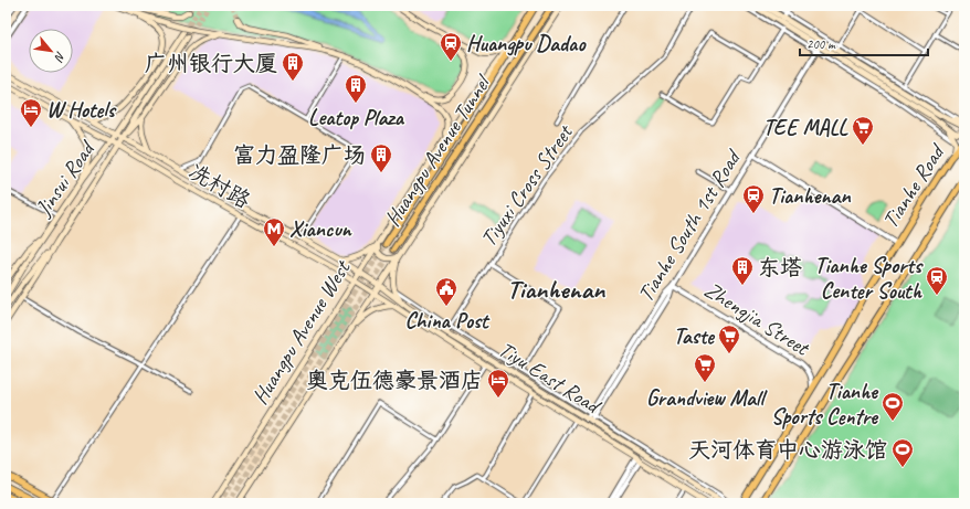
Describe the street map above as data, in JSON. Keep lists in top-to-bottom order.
{
  "streets": {
    "main road": [
      "Huangpu Avenue Tunnel",
      "Jinsui Road",
      "冼村路",
      "Tianhe Road",
      "Huangpu Avenue West",
      "Tiyu East Road"
    ],
    "street": ["Tiyuxi Cross Street", "Tianhe South 1st Road", "Zhengjia Street"]
  },
  "crossings": [
    ["Huangpu Avenue Tunnel", "Huangpu Avenue West"],
    ["Jinsui Road", "冼村路"],
    ["Jinsui Road", "Tiyu East Road"],
    ["冼村路", "Huangpu Avenue West"],
    ["冼村路", "Tiyu East Road"],
    ["Tiyuxi Cross Street", "Tiyu East Road"],
    ["Tianhe Road", "Zhengjia Street"],
    ["Tianhe South 1st Road", "Zhengjia Street"],
    ["Tianhe South 1st Road", "Tiyu East Road"],
    ["Huangpu Avenue West", "Tiyu East Road"]
  ],
  "districts": ["Tianhenan"],
  "places": {
    "station": ["Huangpu Dadao", "Tianhenan", "Tianhe Sports Center South"],
    "building": [
      "广州银行大厦",
      "Leatop Plaza",
      "富力盈隆广场",
      "东塔"
    ],
    "hotel": ["W Hotels", "奥克伍德豪景酒店"],
    "supermarket": ["TEE MALL", "Taste", "Grandview Mall"],
    "metro station": ["Xiancun"],
    "public building": ["China Post"],
    "sports": ["Tianhe Sports Centre", "天河体育中心游泳馆"]
  },
  "scale_bar": "200 m",
  "north": "bottom right"
}
